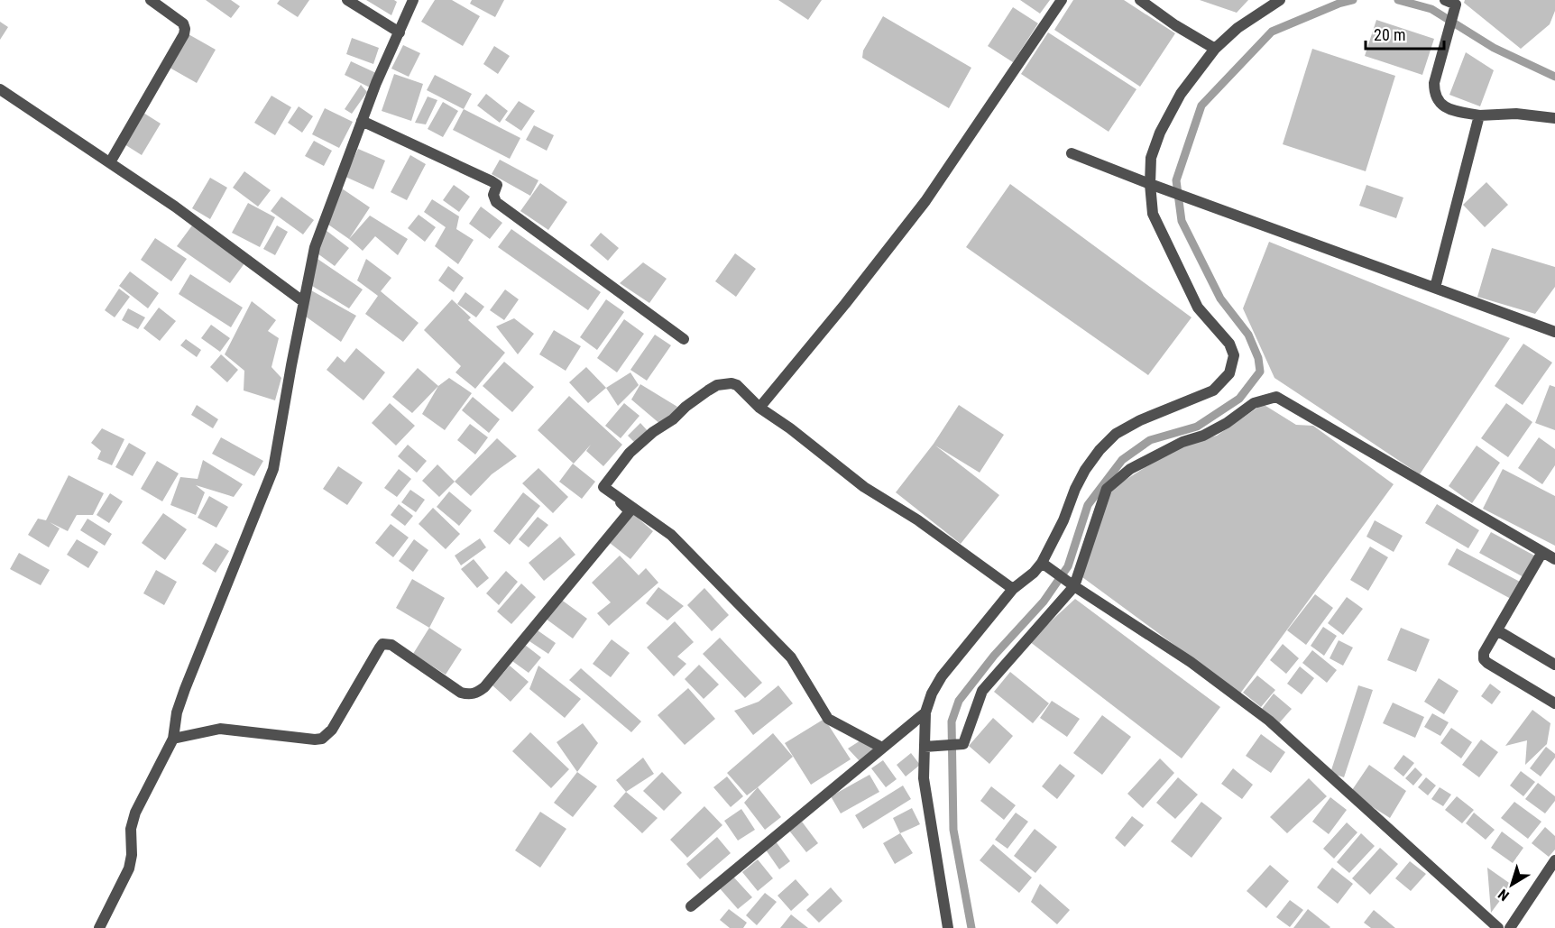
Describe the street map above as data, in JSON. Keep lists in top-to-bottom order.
{
  "scale_bar": "20 m",
  "north": "bottom left"
}
